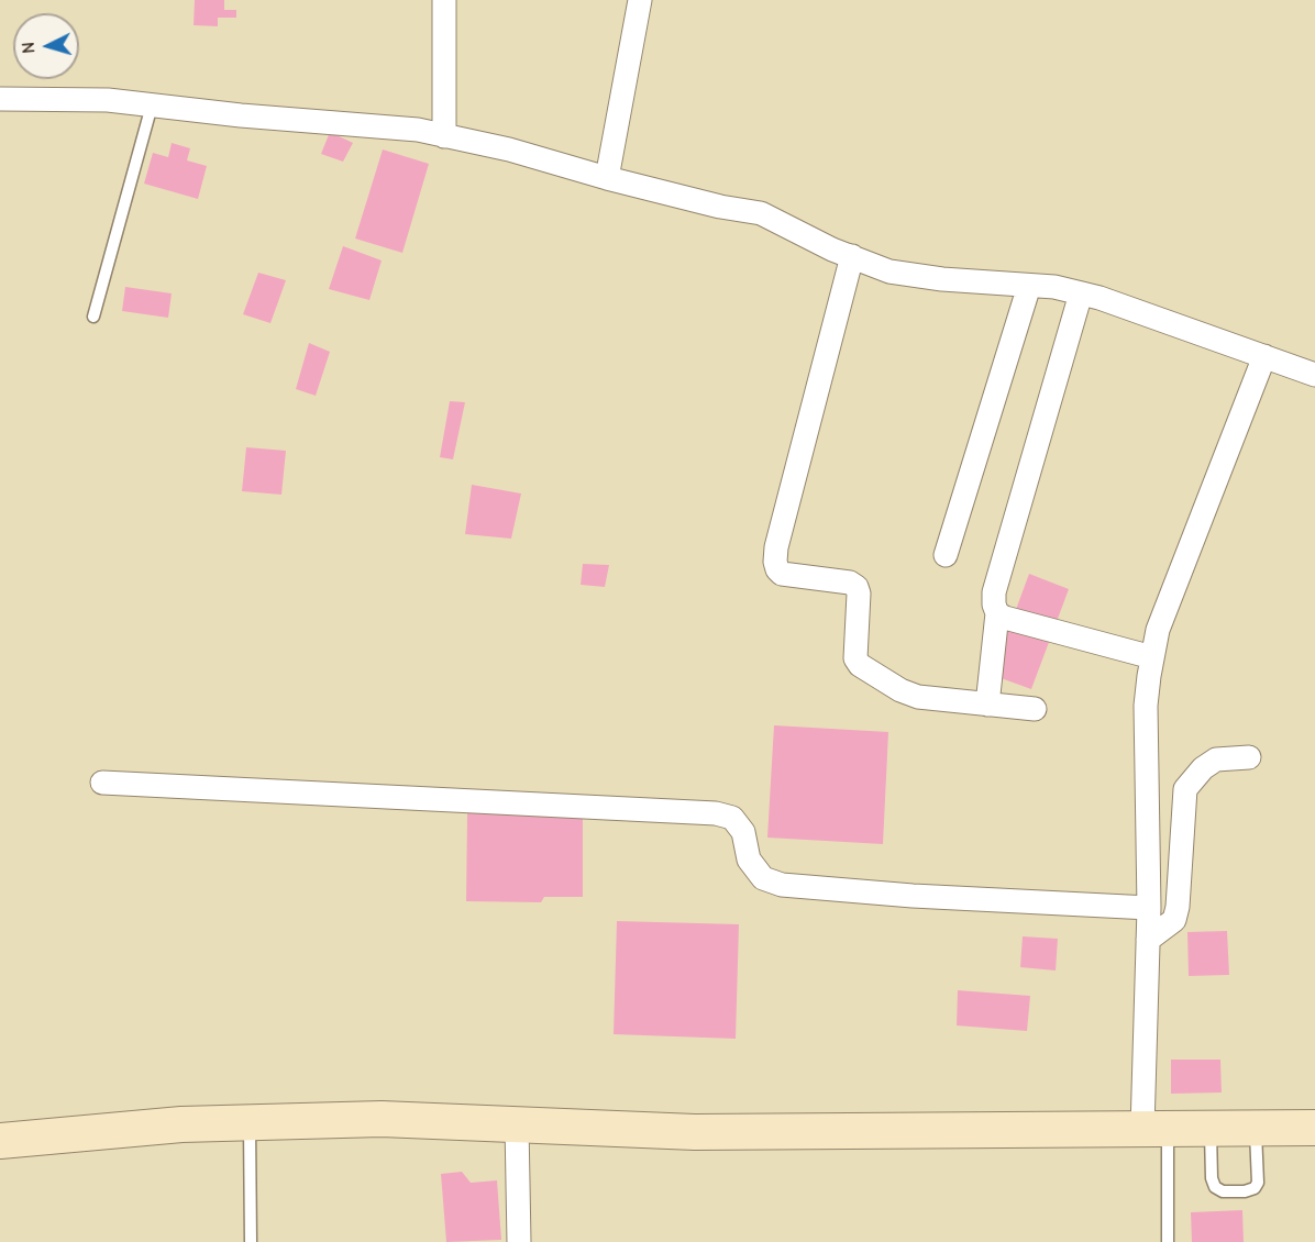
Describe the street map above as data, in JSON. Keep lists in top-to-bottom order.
{
  "north": "left"
}
